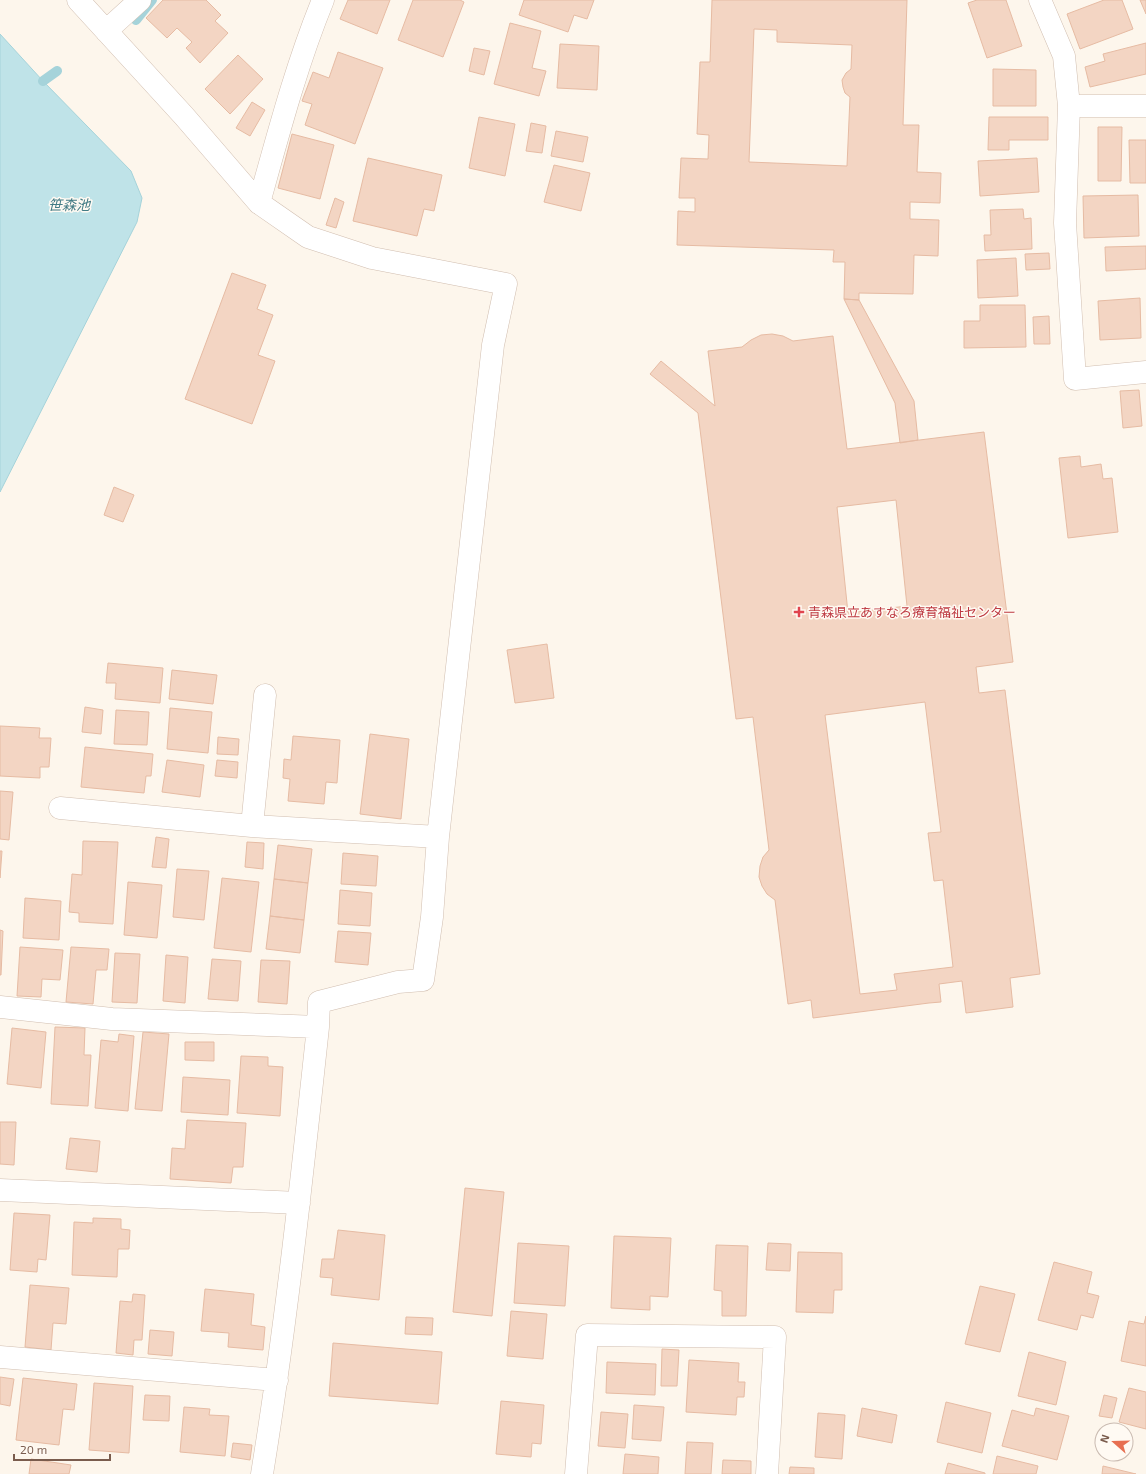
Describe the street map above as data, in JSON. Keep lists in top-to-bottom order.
{
  "water": ["笹森池"],
  "places": {
    "health": ["青森県立あすなろ療育福祉センター"]
  },
  "scale_bar": "20 m",
  "north": "left"
}
